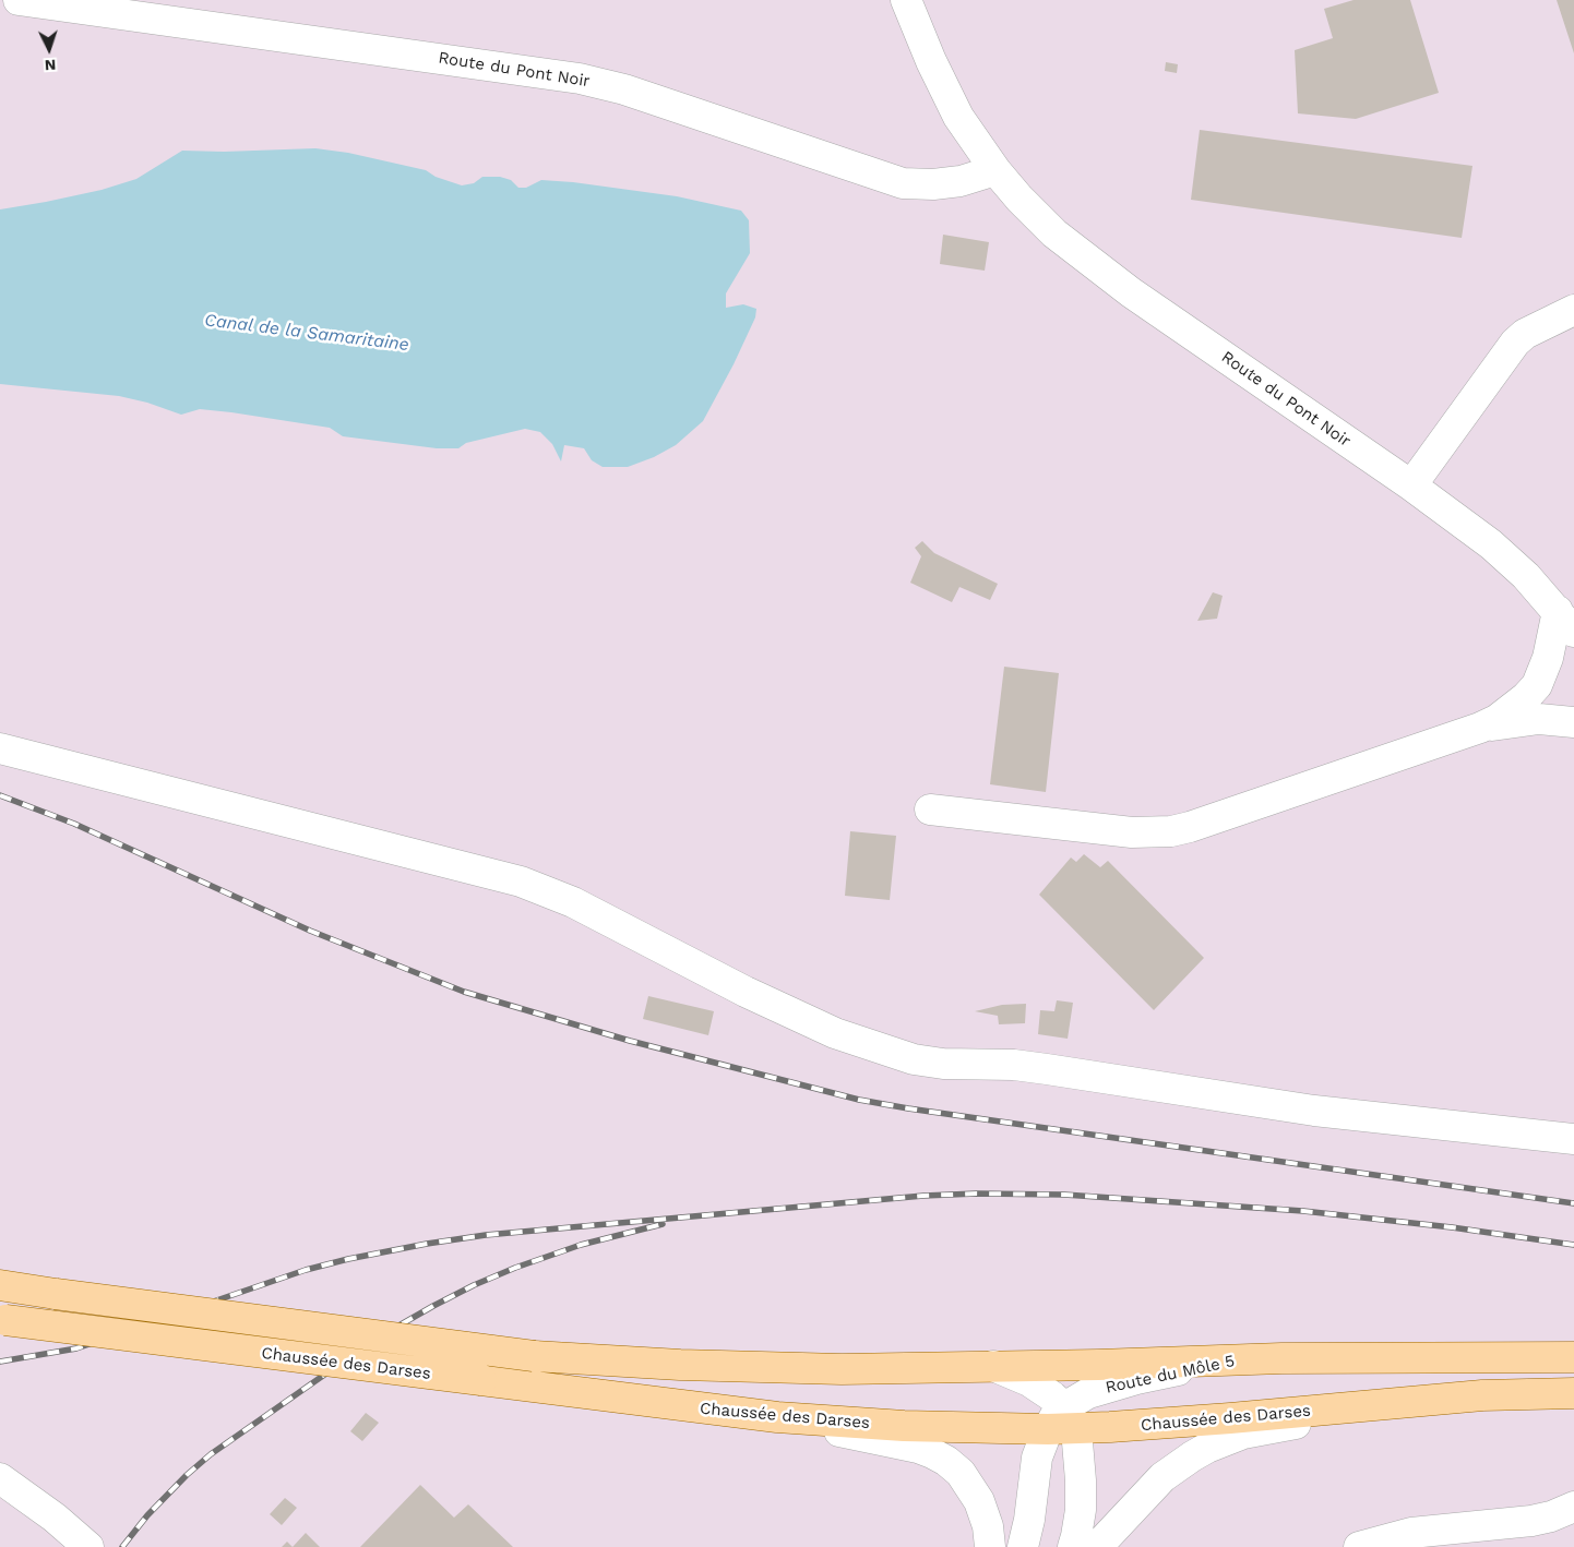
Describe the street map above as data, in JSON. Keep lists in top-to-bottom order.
{
  "streets": {
    "main road": ["Chaussée des Darses"],
    "street": ["Route du Pont Noir", "Route du Môle 5"]
  },
  "crossings": [
    ["Chaussée des Darses", "Route du Môle 5"]
  ],
  "water": ["Canal de la Samaritaine"],
  "north": "bottom"
}
